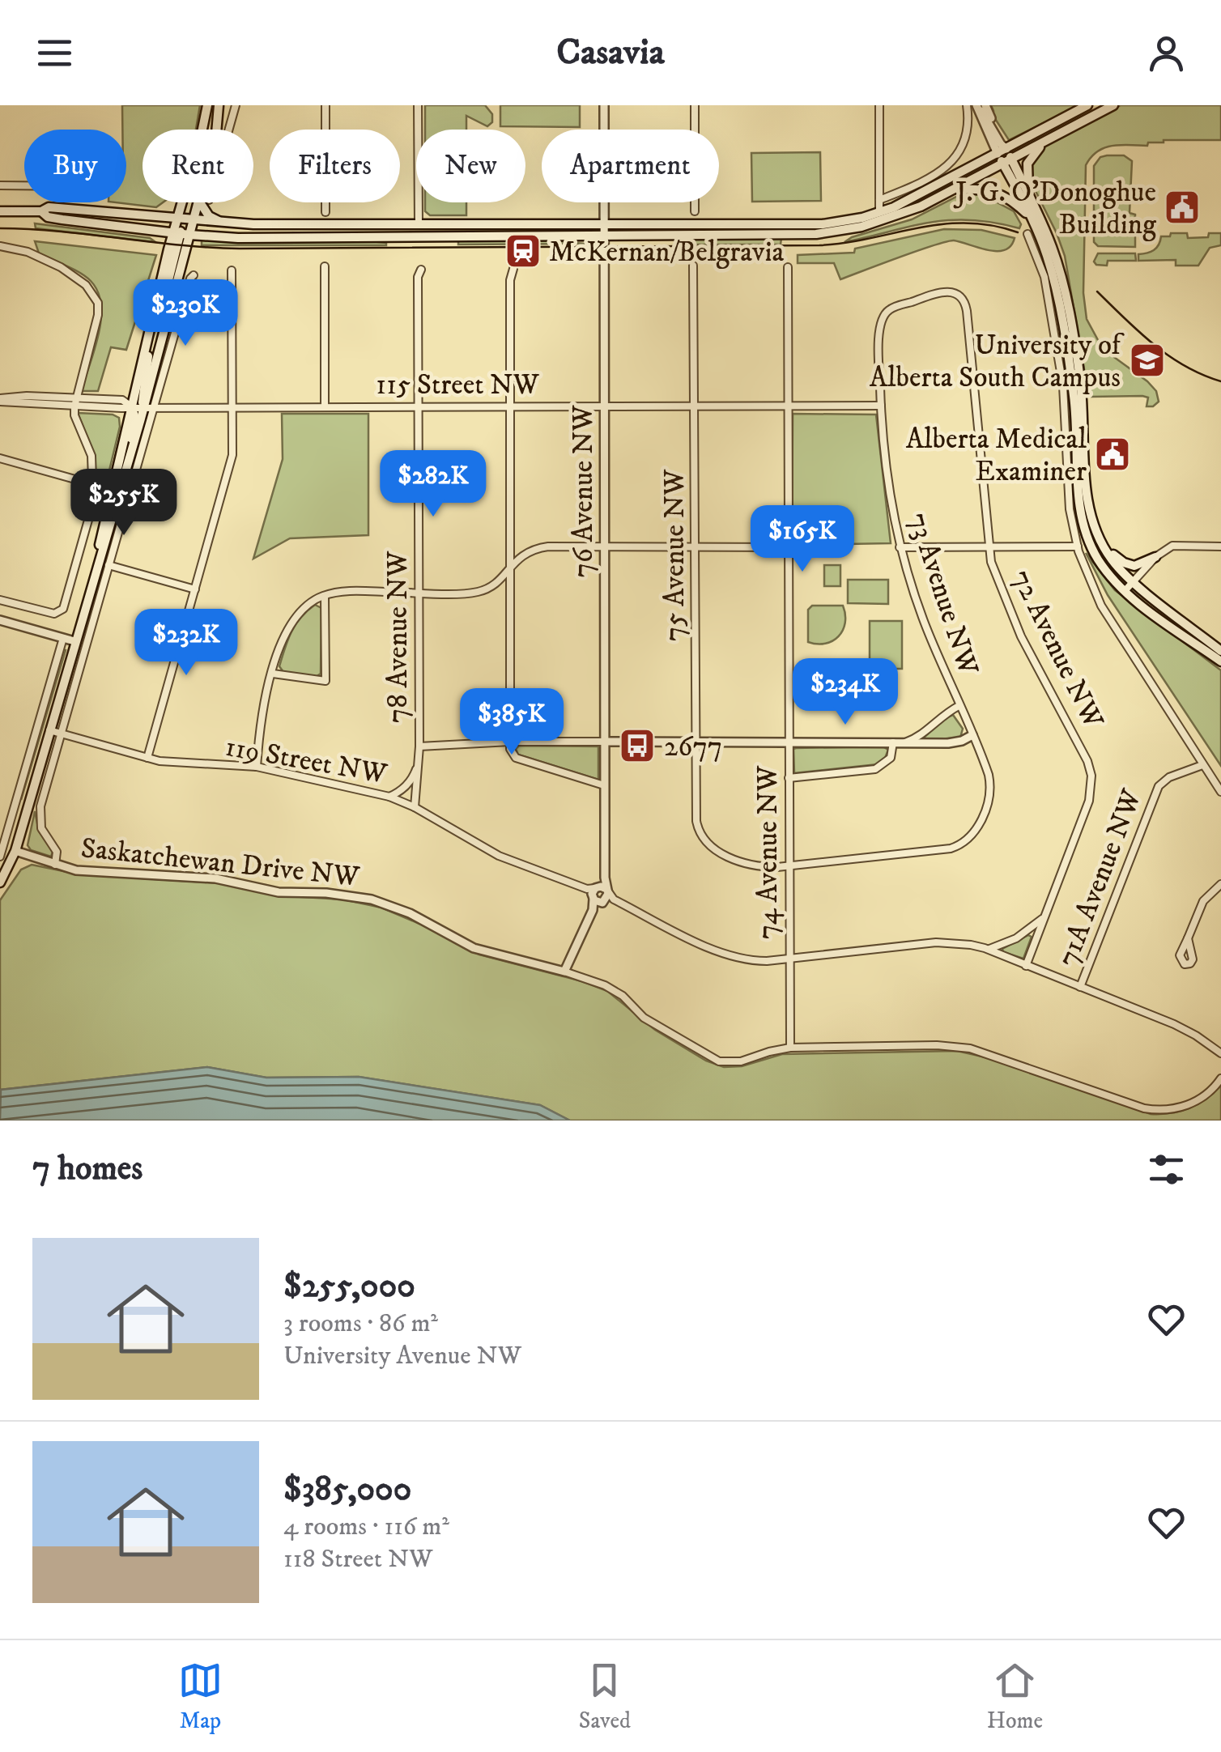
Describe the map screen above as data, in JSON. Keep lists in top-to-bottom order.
{
  "streets": {
    "street": [
      "115 Street NW",
      "76 Avenue NW",
      "75 Avenue NW",
      "73 Avenue NW",
      "78 Avenue NW",
      "72 Avenue NW",
      "119 Street NW",
      "74 Avenue NW",
      "Saskatchewan Drive NW",
      "71A Avenue NW"
    ]
  },
  "crossings": [
    ["115 Street NW", "76 Avenue NW"],
    ["115 Street NW", "75 Avenue NW"],
    ["115 Street NW", "73 Avenue NW"],
    ["115 Street NW", "78 Avenue NW"],
    ["115 Street NW", "74 Avenue NW"],
    ["76 Avenue NW", "119 Street NW"],
    ["76 Avenue NW", "Saskatchewan Drive NW"],
    ["75 Avenue NW", "73 Avenue NW"],
    ["75 Avenue NW", "74 Avenue NW"],
    ["73 Avenue NW", "72 Avenue NW"],
    ["73 Avenue NW", "74 Avenue NW"],
    ["78 Avenue NW", "119 Street NW"],
    ["74 Avenue NW", "Saskatchewan Drive NW"]
  ],
  "places": {
    "public building": ["J. G. O'Donoghue Building", "Alberta Medical Examiner"],
    "station": ["McKernan/Belgravia"],
    "school or university": ["University of Alberta South Campus"],
    "bus stop": ["2677"]
  },
  "page": {
    "header": "Casavia",
    "chip": [
      "Buy",
      "Rent",
      "Filters",
      "New",
      "Apartment"
    ],
    "price": [
      "$230K",
      "$282K",
      "$255K",
      "$165K",
      "$232K",
      "$234K",
      "$385K"
    ],
    "heading": "7 homes",
    "list": [
      {
        "name": "$255,000",
        "note": "3 rooms · 86 m² · University Avenue NW"
      },
      {
        "name": "$385,000",
        "note": "4 rooms · 116 m² · 118 Street NW"
      }
    ],
    "tabs": ["Map", "Saved", "Home"]
  }
}
